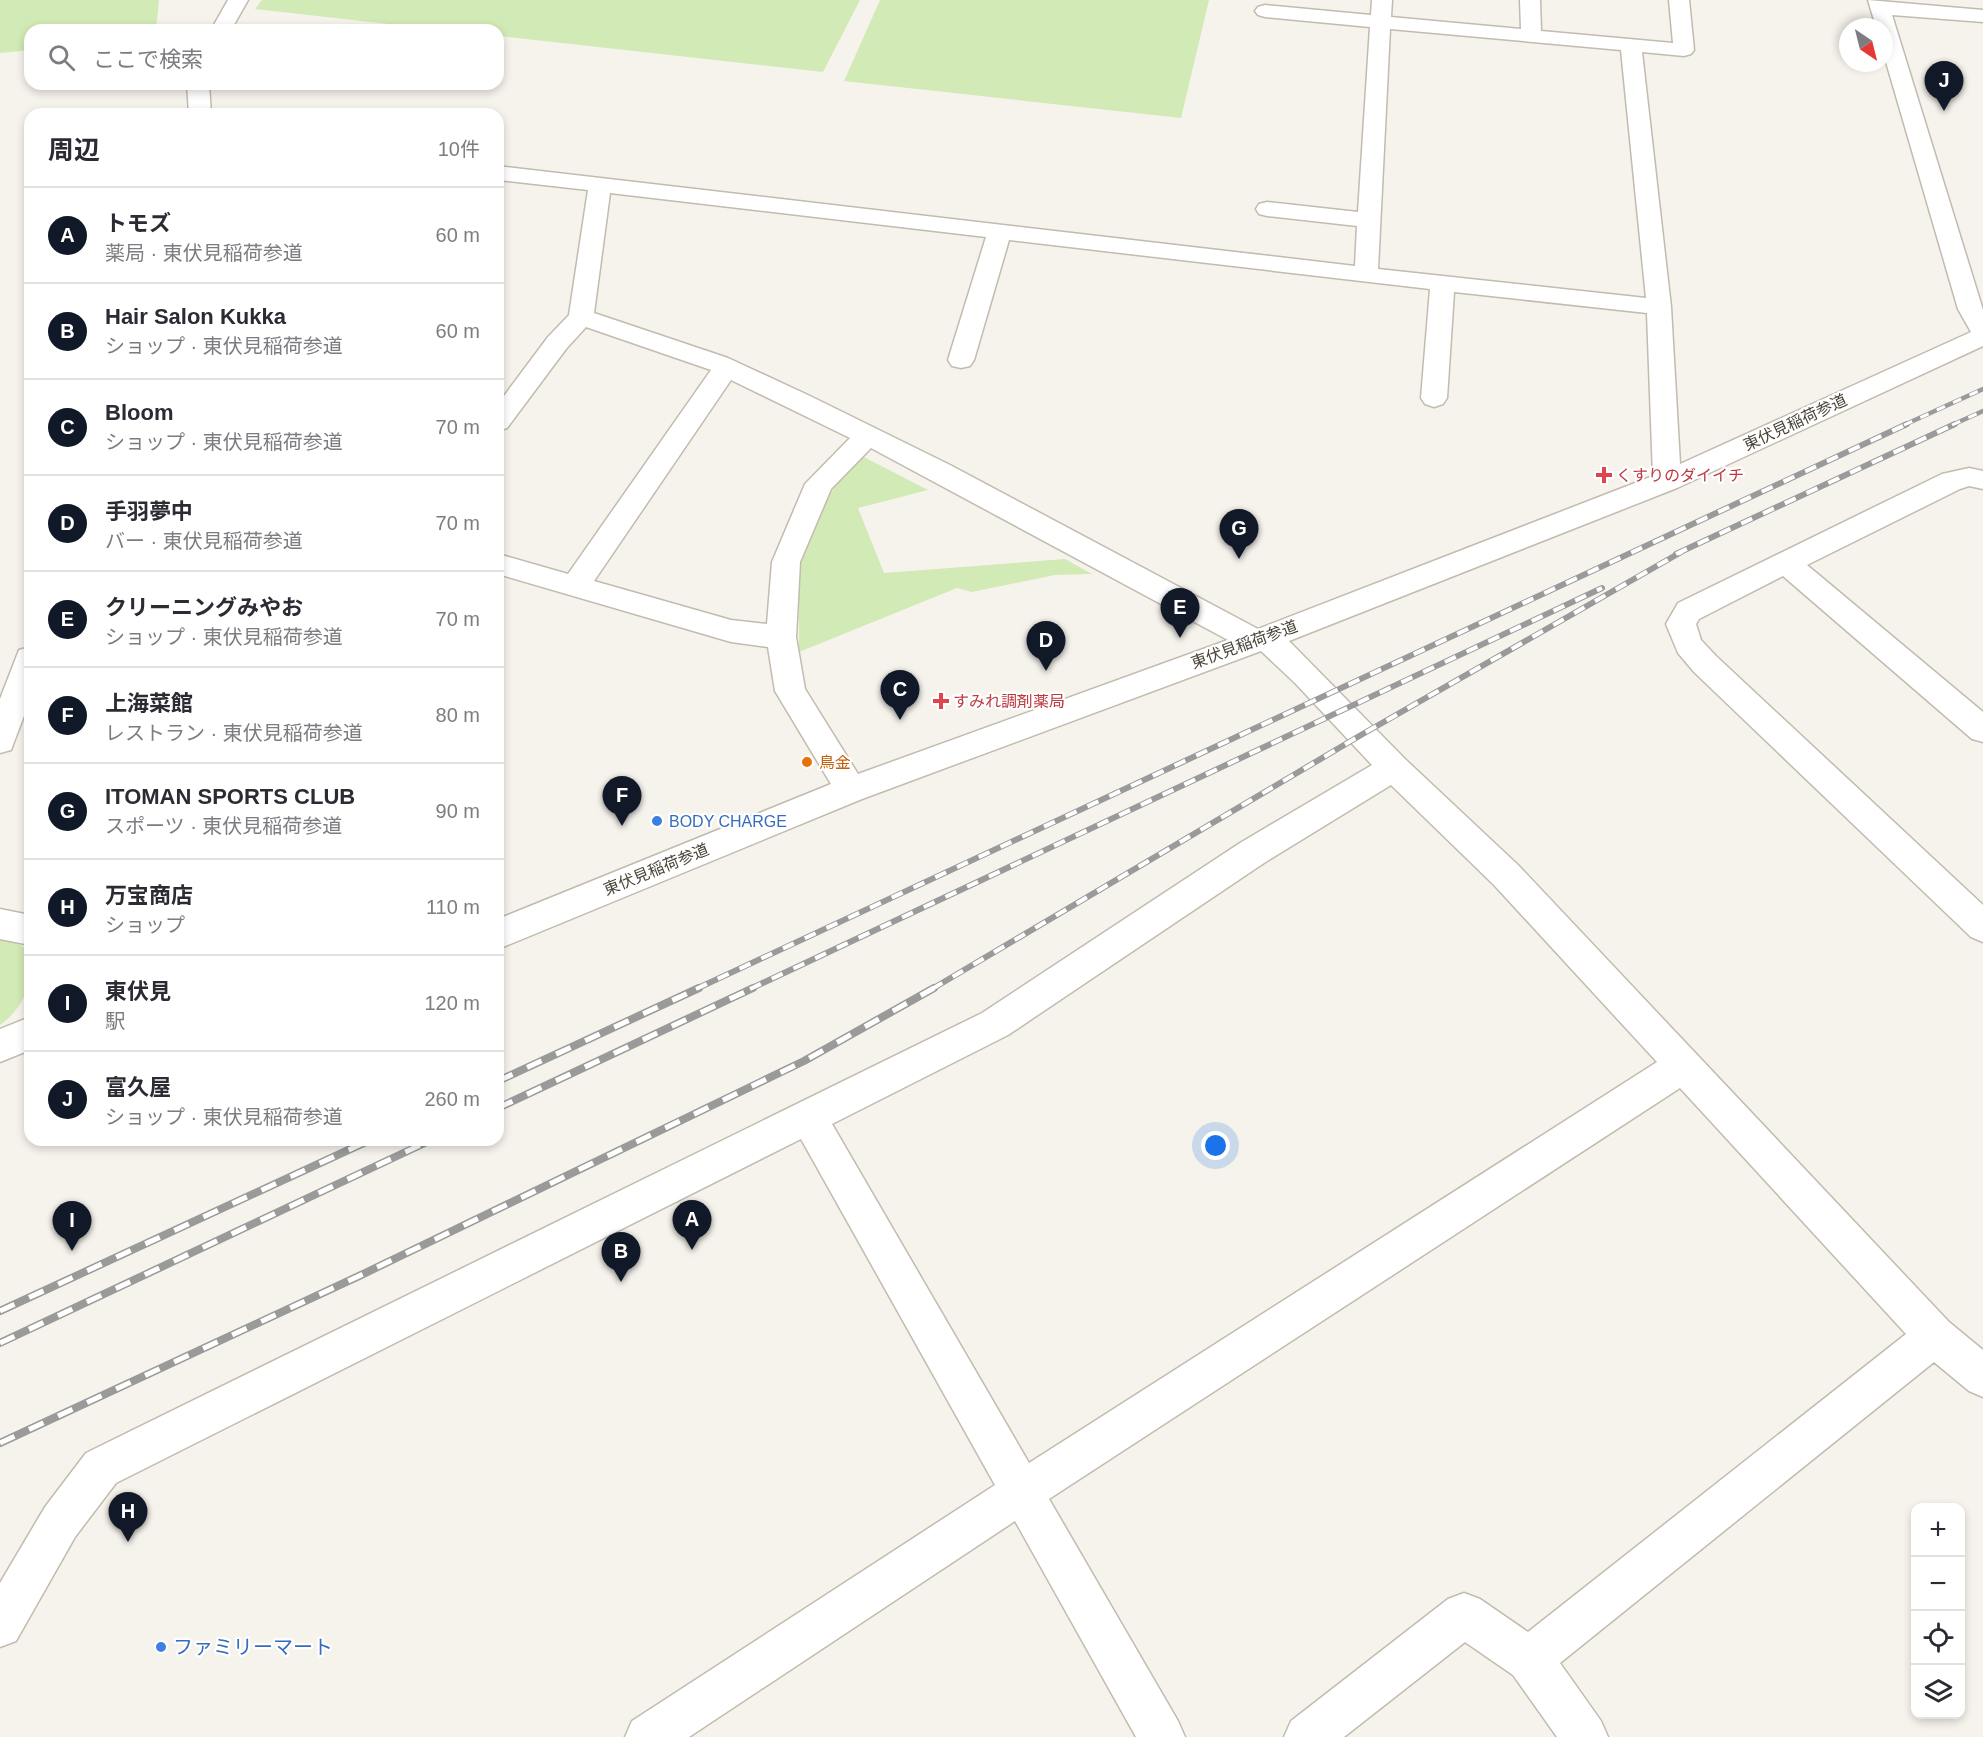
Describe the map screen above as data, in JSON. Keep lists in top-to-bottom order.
{
  "streets": {
    "street": ["東伏見稲荷参道"]
  },
  "places": {
    "health": ["くすりのダイイチ", "すみれ調剤薬局"],
    "other": ["鳥金", "BODY CHARGE", "ファミリーマート"]
  },
  "north": "bottom right",
  "page": {
    "search": "ここで検索",
    "pins": [
      "J",
      "G",
      "E",
      "D",
      "C",
      "F",
      "A",
      "I",
      "B",
      "H"
    ],
    "heading": ["周辺", "10件"],
    "list": [
      {
        "mark": "A",
        "name": "トモズ",
        "note": "薬局 · 東伏見稲荷参道",
        "value": "60 m"
      },
      {
        "mark": "B",
        "name": "Hair Salon Kukka",
        "note": "ショップ · 東伏見稲荷参道",
        "value": "60 m"
      },
      {
        "mark": "C",
        "name": "Bloom",
        "note": "ショップ · 東伏見稲荷参道",
        "value": "70 m"
      },
      {
        "mark": "D",
        "name": "手羽夢中",
        "note": "バー · 東伏見稲荷参道",
        "value": "70 m"
      },
      {
        "mark": "E",
        "name": "クリーニングみやお",
        "note": "ショップ · 東伏見稲荷参道",
        "value": "70 m"
      },
      {
        "mark": "F",
        "name": "上海菜館",
        "note": "レストラン · 東伏見稲荷参道",
        "value": "80 m"
      },
      {
        "mark": "G",
        "name": "ITOMAN SPORTS CLUB",
        "note": "スポーツ · 東伏見稲荷参道",
        "value": "90 m"
      },
      {
        "mark": "H",
        "name": "万宝商店",
        "note": "ショップ",
        "value": "110 m"
      },
      {
        "mark": "I",
        "name": "東伏見",
        "note": "駅",
        "value": "120 m"
      },
      {
        "mark": "J",
        "name": "富久屋",
        "note": "ショップ · 東伏見稲荷参道",
        "value": "260 m"
      }
    ],
    "map_buttons": ["+", "−"]
  }
}
